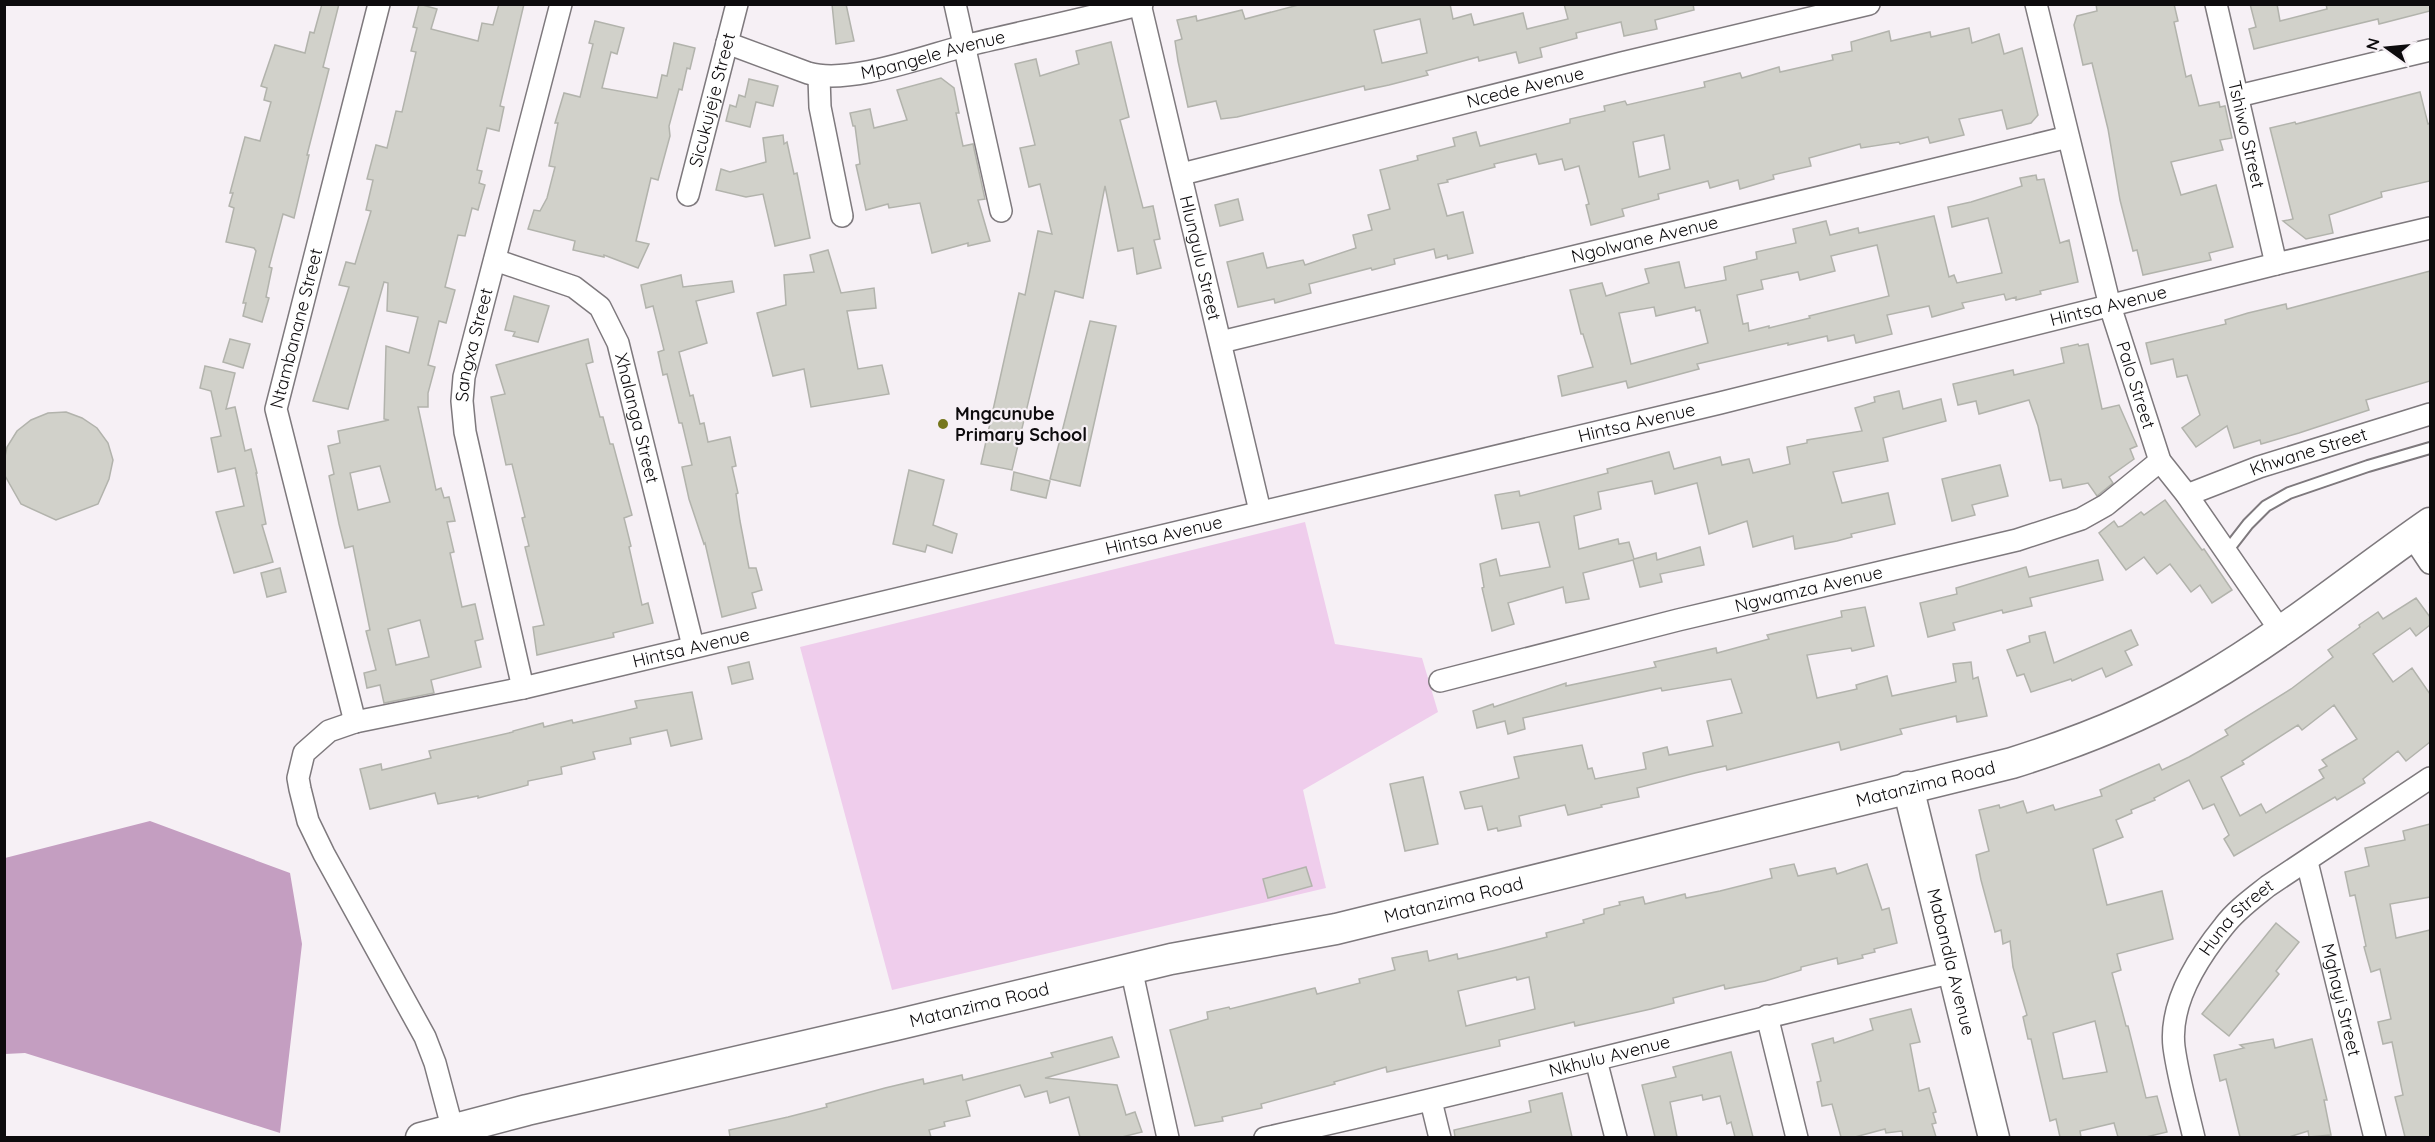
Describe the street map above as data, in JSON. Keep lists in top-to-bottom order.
{
  "streets": {
    "street": [
      "Mpangele Avenue",
      "Ncede Avenue",
      "Sicukujeje Street",
      "Tshiwo Street",
      "Ngolwane Avenue",
      "Hlungulu Street",
      "Hintsa Avenue",
      "Ntambanane Street",
      "Sangxa Street",
      "Palo Street",
      "Xhalanga Street",
      "Khwane Street",
      "Ngwamza Avenue",
      "Matanzima Road",
      "Huna Street",
      "Mabandla Avenue",
      "Mghayi Street",
      "Nkhulu Avenue"
    ]
  },
  "crossings": [
    ["Mpangele Avenue", "Sicukujeje Street"],
    ["Mpangele Avenue", "Hlungulu Street"],
    ["Ncede Avenue", "Hlungulu Street"],
    ["Tshiwo Street", "Hintsa Avenue"],
    ["Ngolwane Avenue", "Hlungulu Street"],
    ["Ngolwane Avenue", "Palo Street"],
    ["Hlungulu Street", "Hintsa Avenue"],
    ["Hintsa Avenue", "Ntambanane Street"],
    ["Hintsa Avenue", "Sangxa Street"],
    ["Hintsa Avenue", "Palo Street"],
    ["Hintsa Avenue", "Xhalanga Street"],
    ["Hintsa Avenue", "Matanzima Road"],
    ["Sangxa Street", "Xhalanga Street"],
    ["Palo Street", "Khwane Street"],
    ["Palo Street", "Ngwamza Avenue"],
    ["Palo Street", "Matanzima Road"],
    ["Matanzima Road", "Mabandla Avenue"],
    ["Huna Street", "Mghayi Street"],
    ["Mabandla Avenue", "Nkhulu Avenue"]
  ],
  "places": ["Mngcunube Primary School"],
  "north": "left"
}
